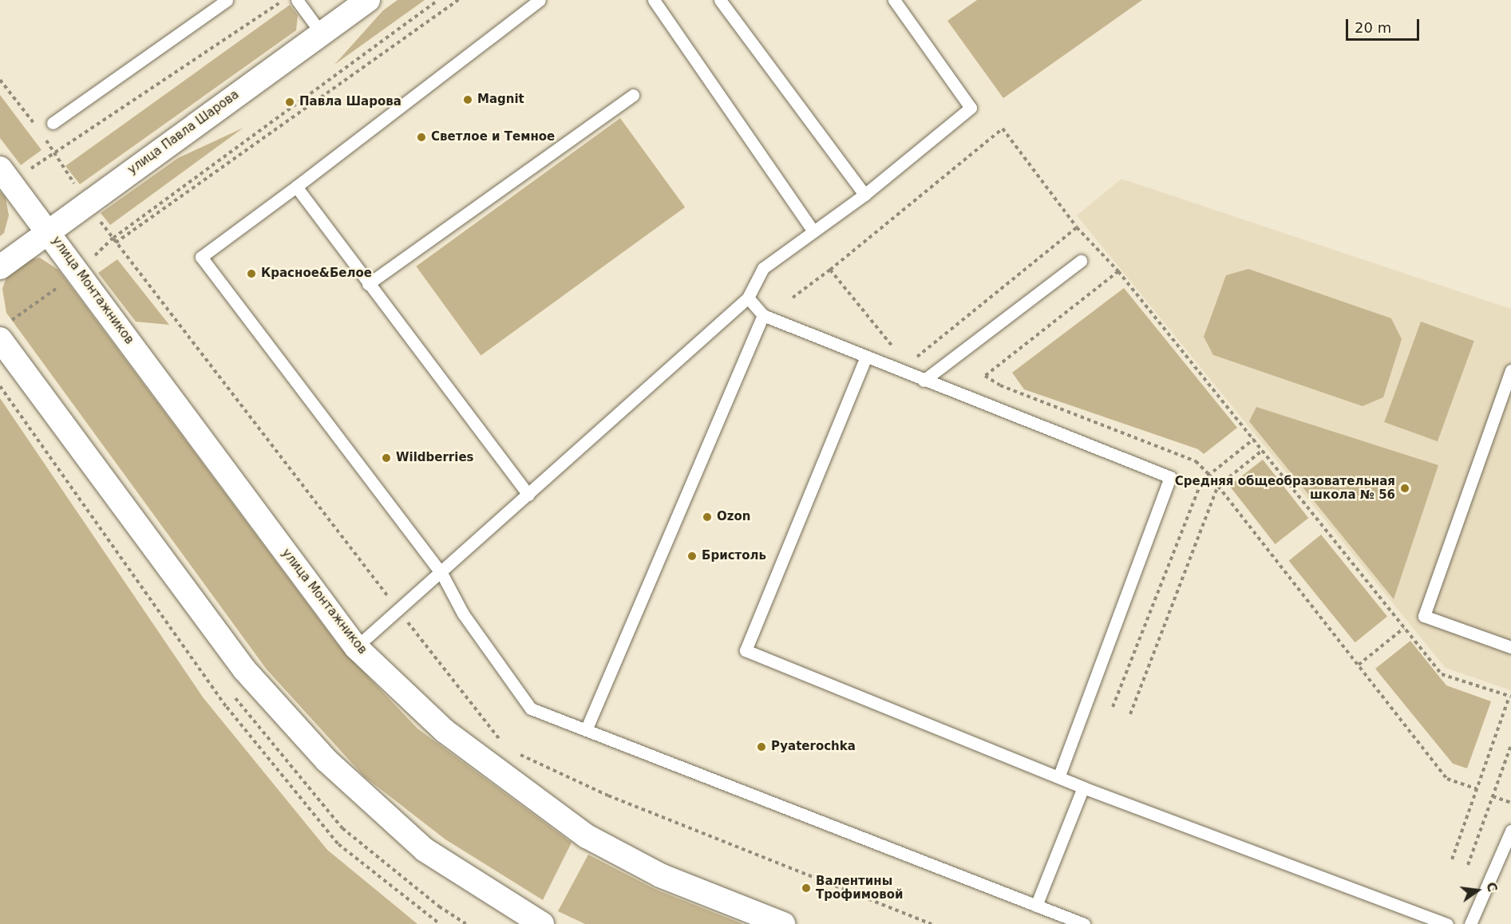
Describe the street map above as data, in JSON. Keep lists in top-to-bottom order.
{
  "streets": {
    "street": ["улица Павла Шарова", "улица Монтажников"]
  },
  "crossings": [
    ["улица Павла Шарова", "улица Монтажников"]
  ],
  "places": [
    "Magnit",
    "Павла Шарова",
    "Светлое и Темное",
    "Красное&Белое",
    "Wildberries",
    "Средняя общеобразовательная школа № 56",
    "Ozon",
    "Бристоль",
    "Pyaterochka",
    "Валентины Трофимовой"
  ],
  "scale_bar": "20 m",
  "north": "right"
}
